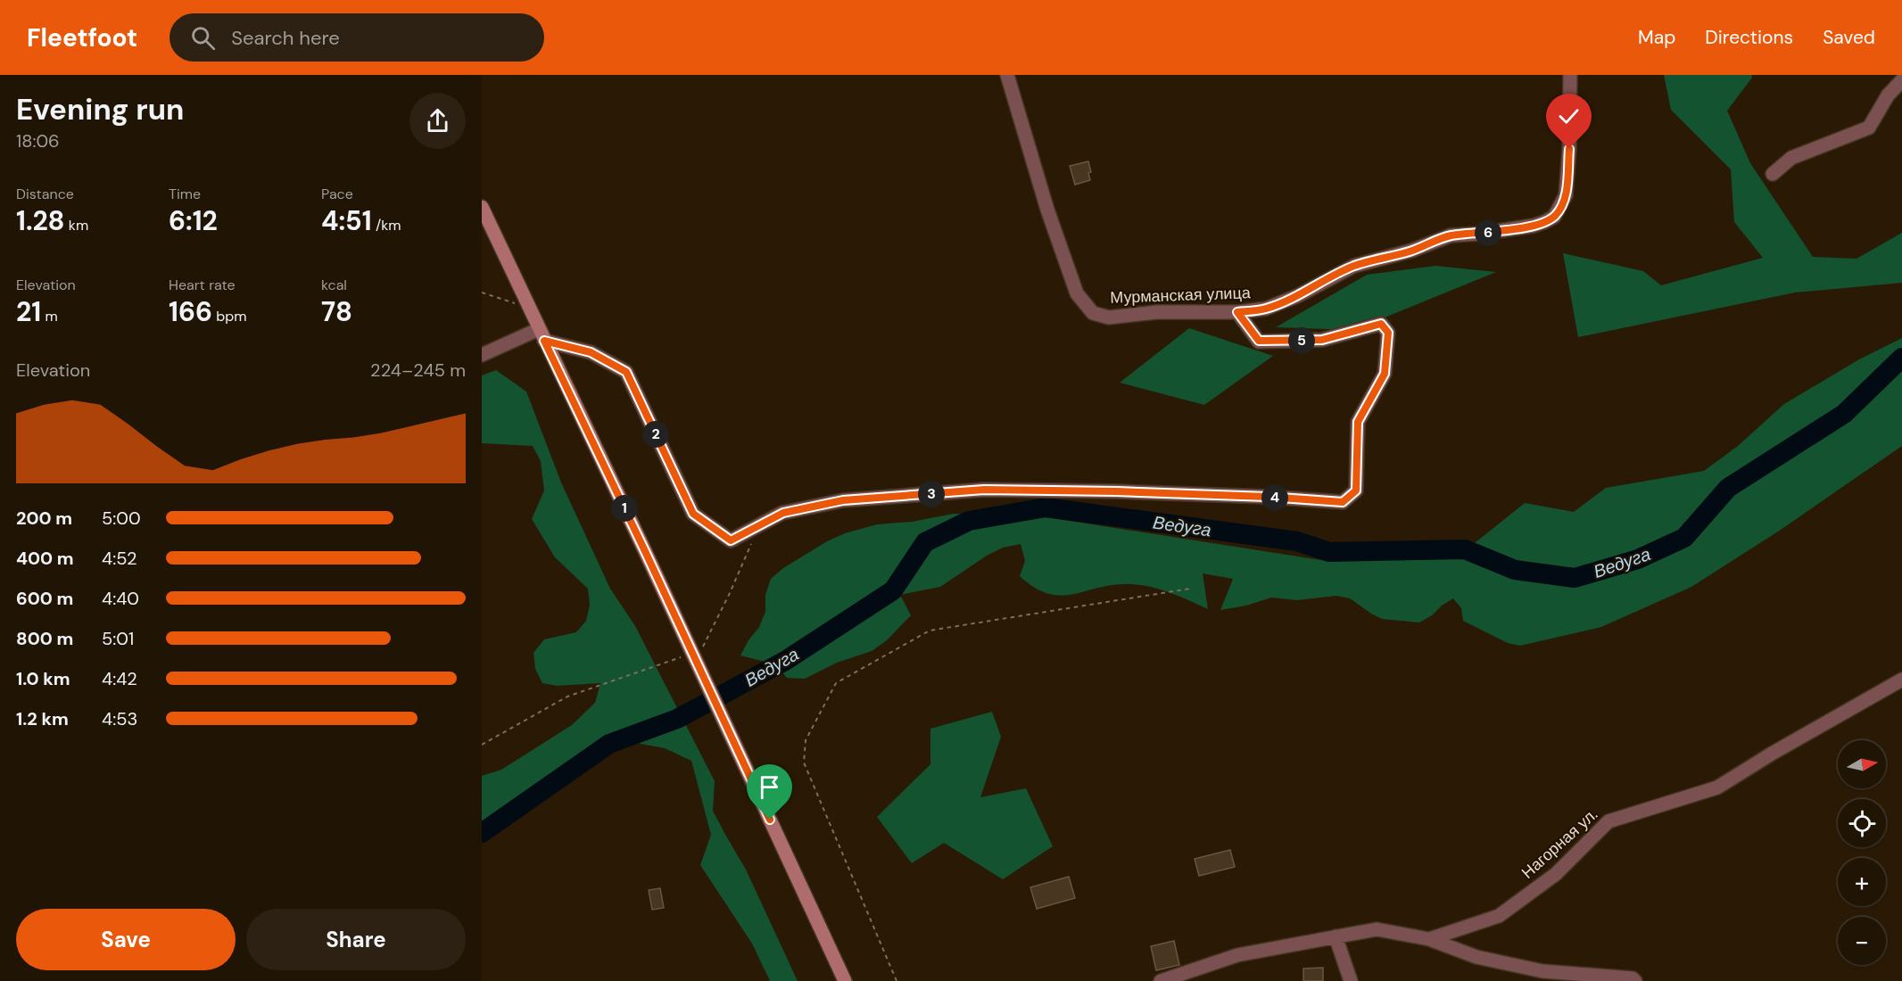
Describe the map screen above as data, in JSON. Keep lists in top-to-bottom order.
{
  "streets": {
    "street": ["Мурманская улица", "Нагорная ул."]
  },
  "water": ["Ведуга"],
  "north": "right",
  "page": {
    "header": "Fleetfoot",
    "search": "Search here",
    "nav": ["Map", "Directions", "Saved"],
    "heading": ["Evening run", "18:06"],
    "stats": [
      ["Distance", "1.28 km"],
      ["Time", "6:12"],
      ["Pace", "4:51 /km"],
      ["Elevation", "21 m"],
      ["Heart rate", "166 bpm"],
      ["kcal", "78"]
    ],
    "pins": [
      "6",
      "5",
      "2",
      "3",
      "4",
      "1"
    ],
    "chart": ["Elevation", "224–245 m"],
    "list": [
      {
        "name": "200 m",
        "note": "5:00"
      },
      {
        "name": "400 m",
        "note": "4:52"
      },
      {
        "name": "600 m",
        "note": "4:40"
      },
      {
        "name": "800 m",
        "note": "5:01"
      },
      {
        "name": "1.0 km",
        "note": "4:42"
      },
      {
        "name": "1.2 km",
        "note": "4:53"
      }
    ],
    "map_buttons": ["+", "−"],
    "buttons": ["Save", "Share"]
  }
}
